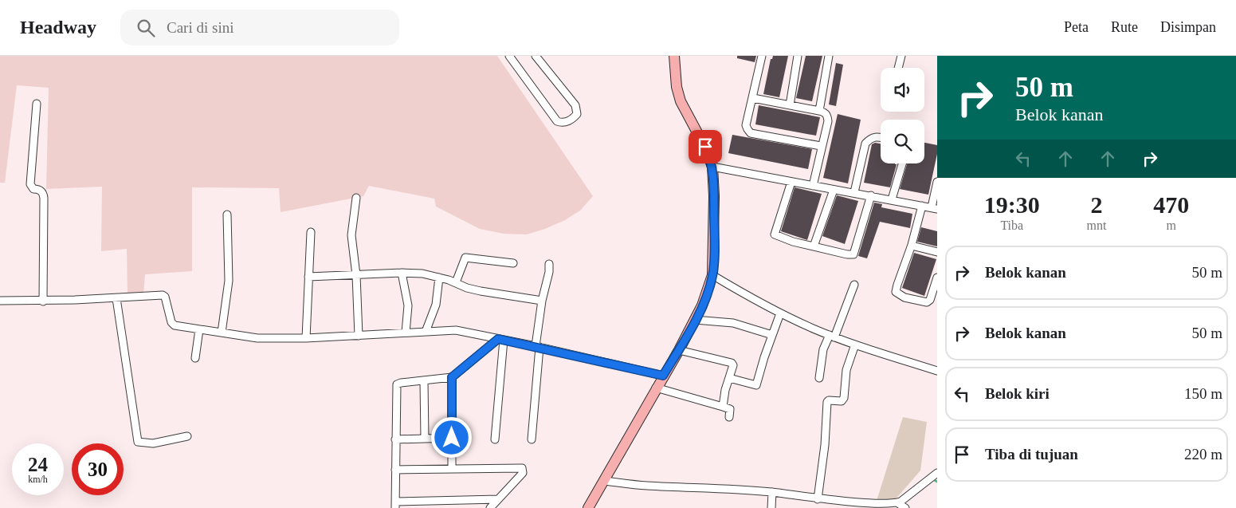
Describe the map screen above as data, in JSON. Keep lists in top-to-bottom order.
{
  "page": {
    "header": "Headway",
    "search": "Cari di sini",
    "nav": ["Peta", "Rute", "Disimpan"],
    "turn": ["50 m", "Belok kanan"],
    "eta": [
      "19:30",
      "Tiba",
      "2",
      "mnt",
      "470",
      "m"
    ],
    "list": [
      {
        "name": "Belok kanan",
        "value": "50 m"
      },
      {
        "name": "Belok kanan",
        "value": "50 m"
      },
      {
        "name": "Belok kiri",
        "value": "150 m"
      },
      {
        "name": "Tiba di tujuan",
        "value": "220 m"
      }
    ],
    "speed": "24 km/h",
    "limit": "30"
  }
}
